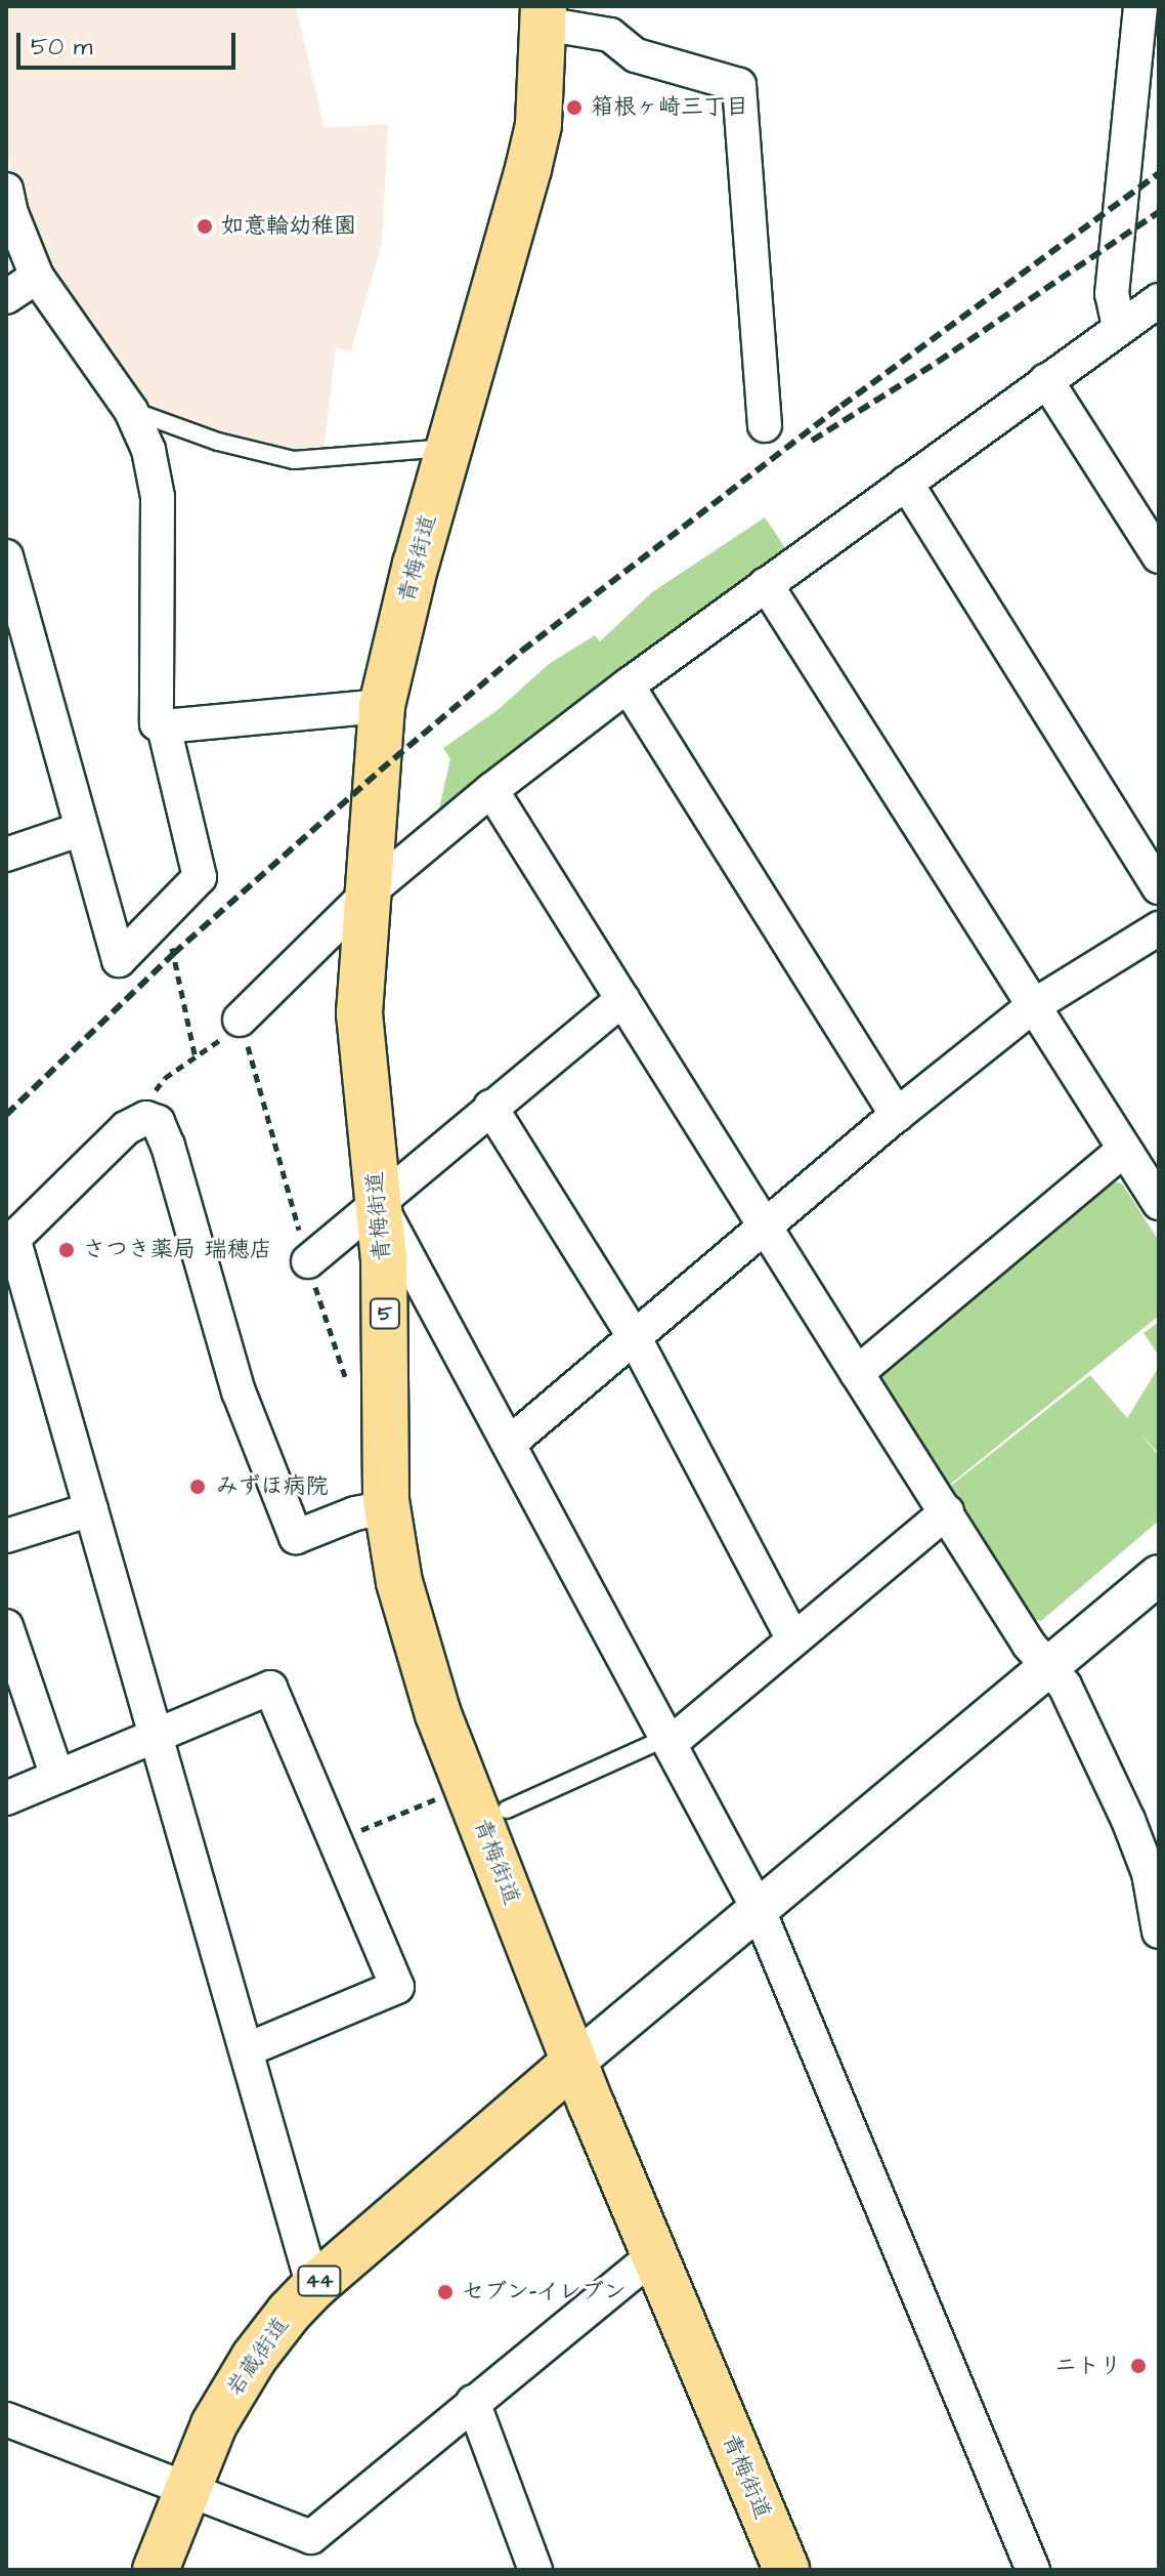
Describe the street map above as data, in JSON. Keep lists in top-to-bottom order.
{
  "streets": {
    "main road": [
      "青梅街道",
      "5",
      "44",
      "岩蔵街道"
    ]
  },
  "crossings": [
    ["青梅街道", "岩蔵街道"]
  ],
  "places": [
    "箱根ヶ崎三丁目",
    "如意輪幼稚園",
    "さつき薬局 瑞穂店",
    "みずほ病院",
    "セブン-イレブン",
    "ニトリ"
  ],
  "scale_bar": "50 m"
}
